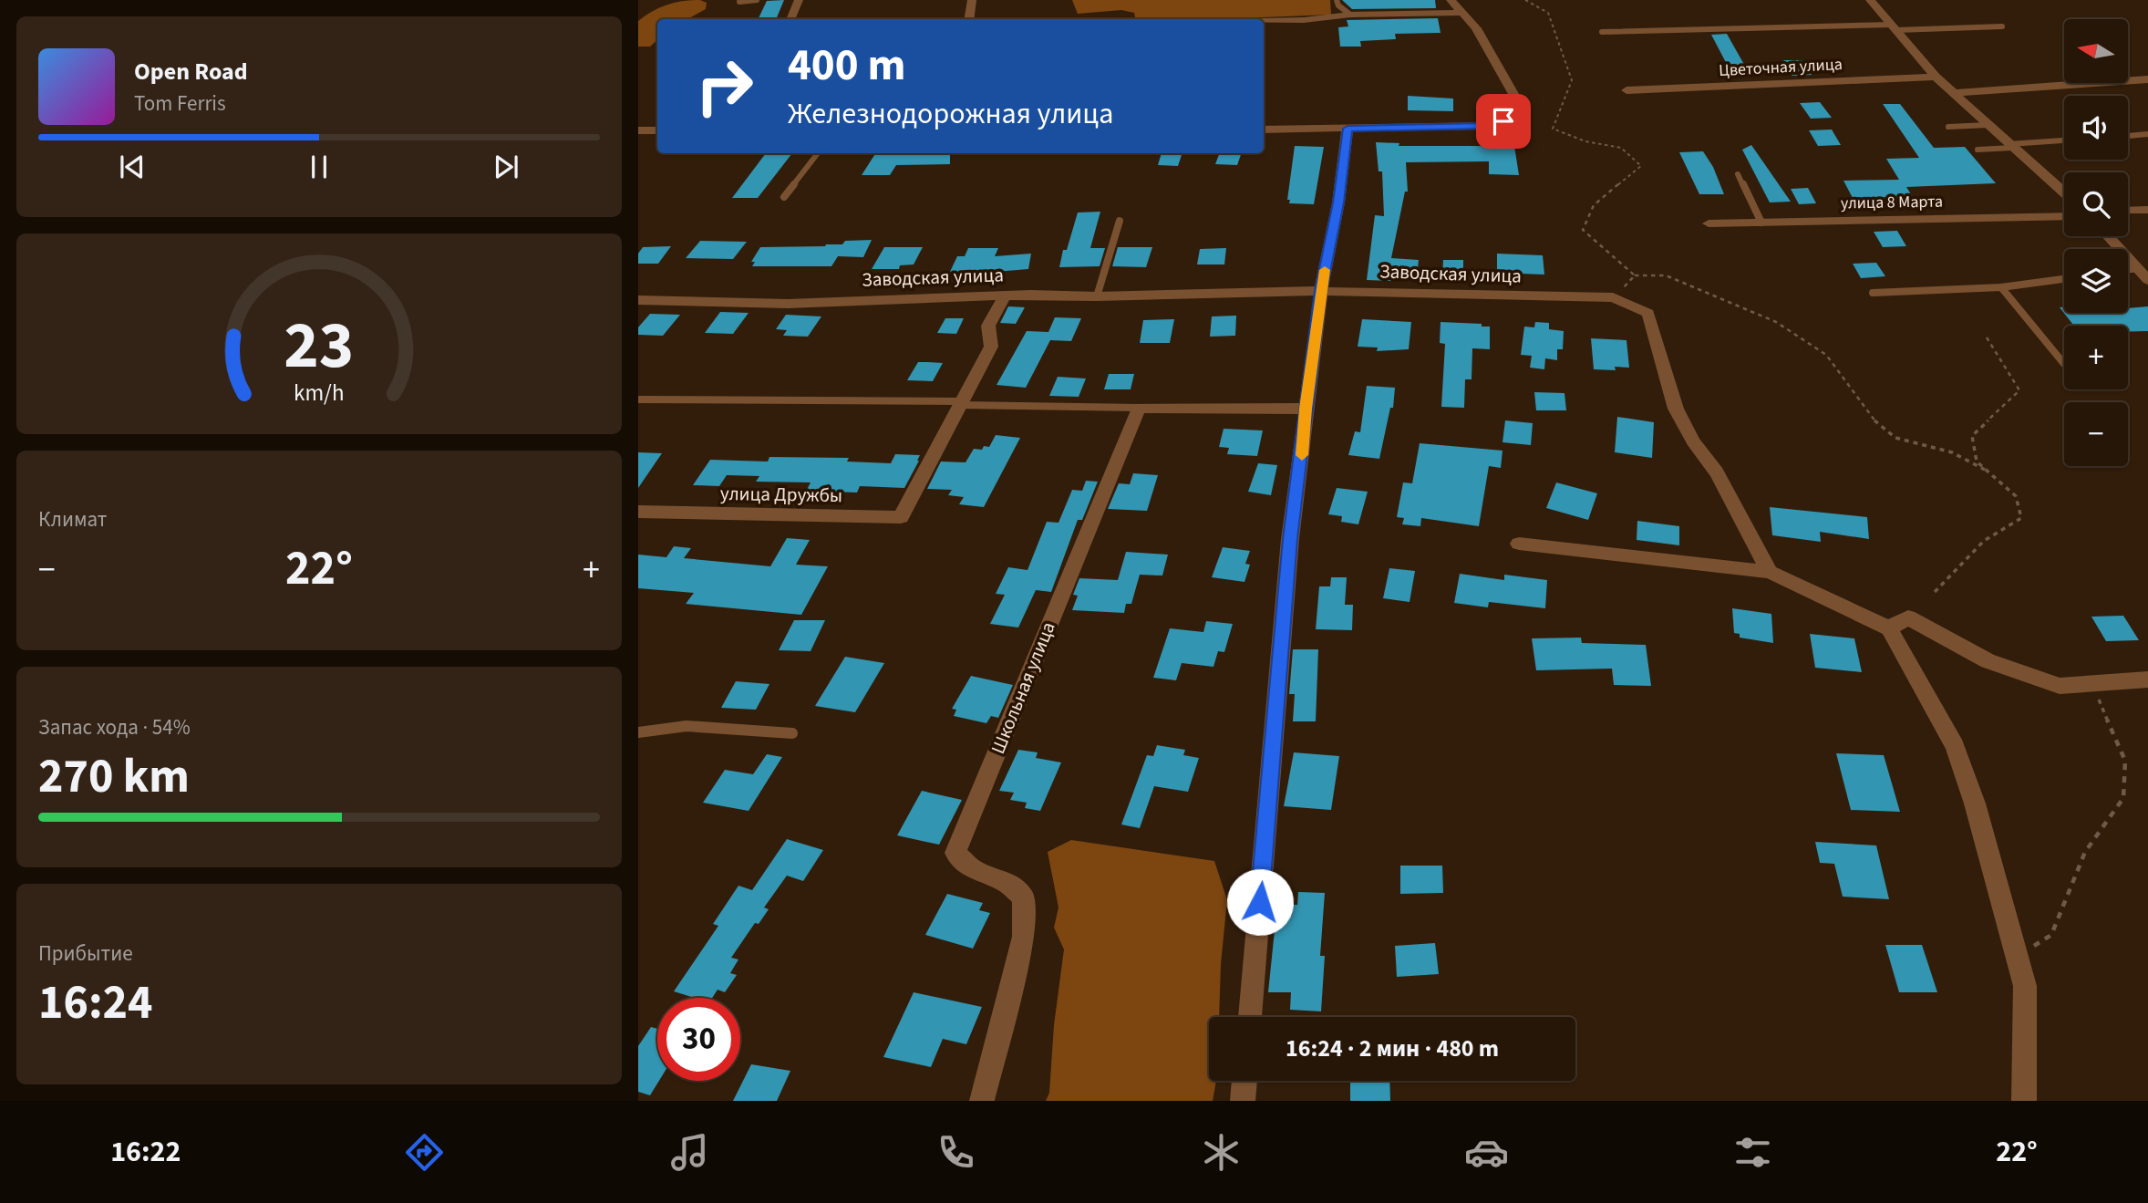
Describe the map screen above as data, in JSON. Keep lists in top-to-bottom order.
{
  "streets": {
    "street": [
      "Цветочная улица",
      "улица 8 Марта",
      "Заводская улица",
      "улица Дружбы",
      "Школьная улица"
    ]
  },
  "north": "left",
  "page": {
    "map_buttons": ["+", "−"],
    "turn": ["400 m", "Железнодорожная улица"],
    "song": ["Open Road", "Tom Ferris"],
    "tile": [
      "Климат",
      ["Запас хода · 54%", "270 km"],
      ["Прибытие", "16:24"]
    ],
    "heat": ["−", "22°", "+"],
    "limit": "30",
    "trip": "16:24 · 2 мин · 480 m",
    "tabs": ["16:22", "22°"],
    "gauge": ["23", "km/h"]
  }
}
